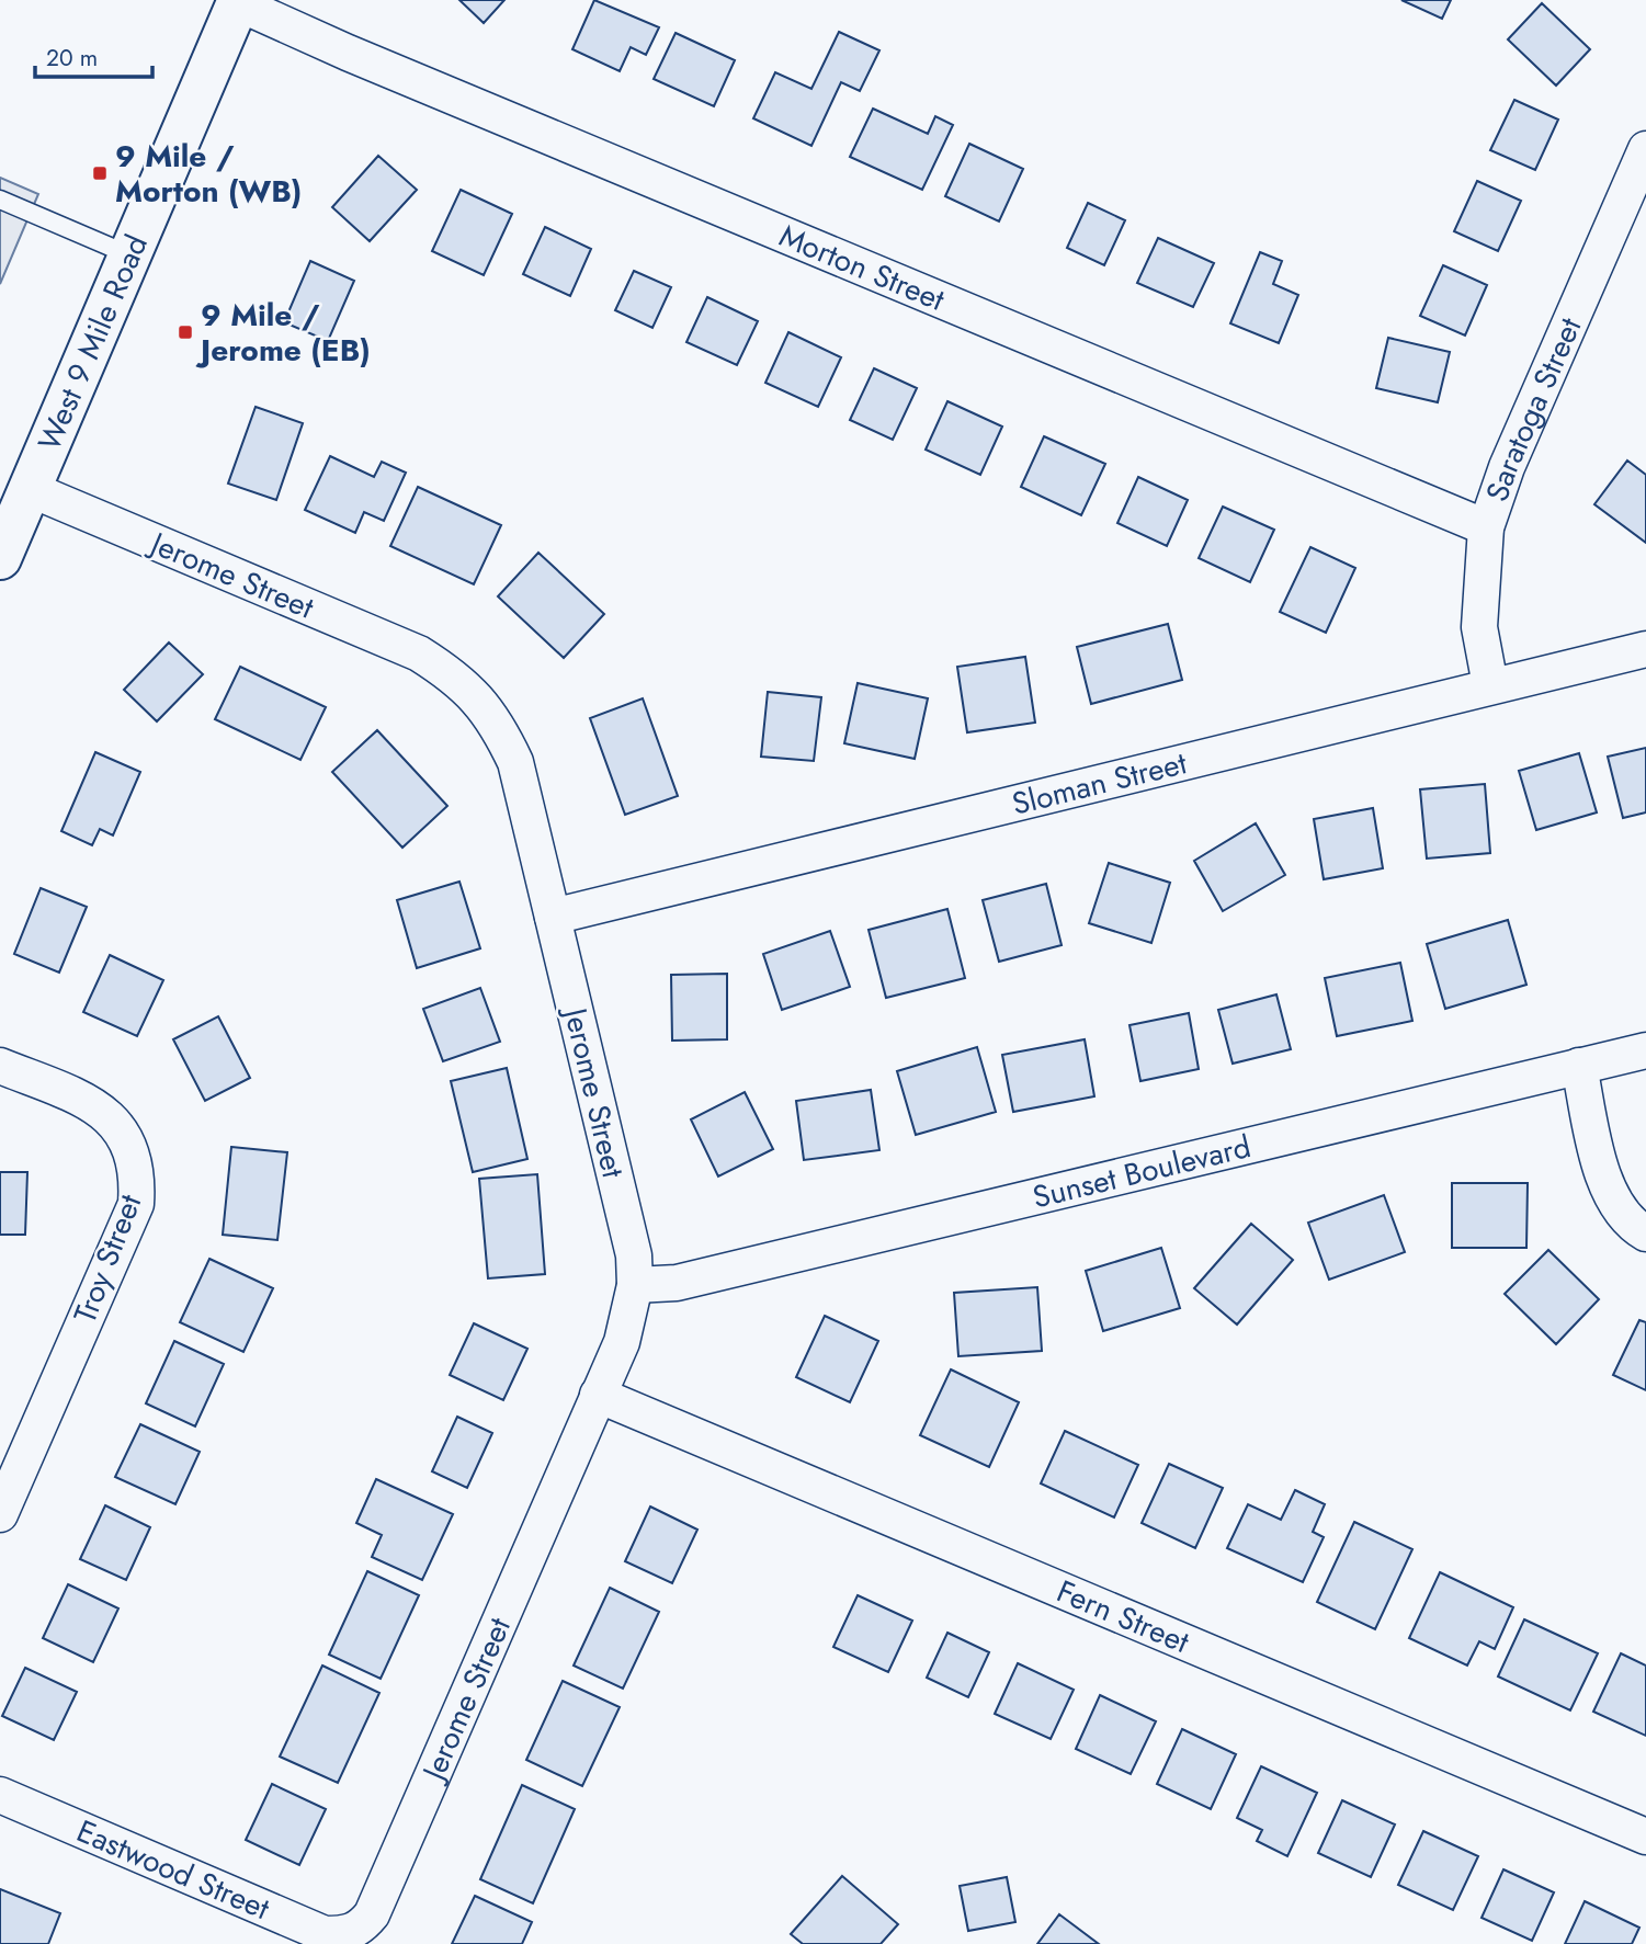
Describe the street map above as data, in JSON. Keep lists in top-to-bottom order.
{
  "streets": {
    "main road": ["West 9 Mile Road"],
    "street": [
      "Morton Street",
      "Saratoga Street",
      "Jerome Street",
      "Sloman Street",
      "Sunset Boulevard",
      "Troy Street",
      "Fern Street",
      "Eastwood Street"
    ]
  },
  "crossings": [
    ["Morton Street", "West 9 Mile Road"],
    ["Morton Street", "Saratoga Street"],
    ["West 9 Mile Road", "Jerome Street"],
    ["Saratoga Street", "Sloman Street"],
    ["Jerome Street", "Sloman Street"],
    ["Jerome Street", "Sunset Boulevard"],
    ["Jerome Street", "Fern Street"],
    ["Jerome Street", "Eastwood Street"]
  ],
  "places": {
    "transit": ["9 Mile / Morton (WB)", "9 Mile / Jerome (EB)"]
  },
  "scale_bar": "20 m"
}
